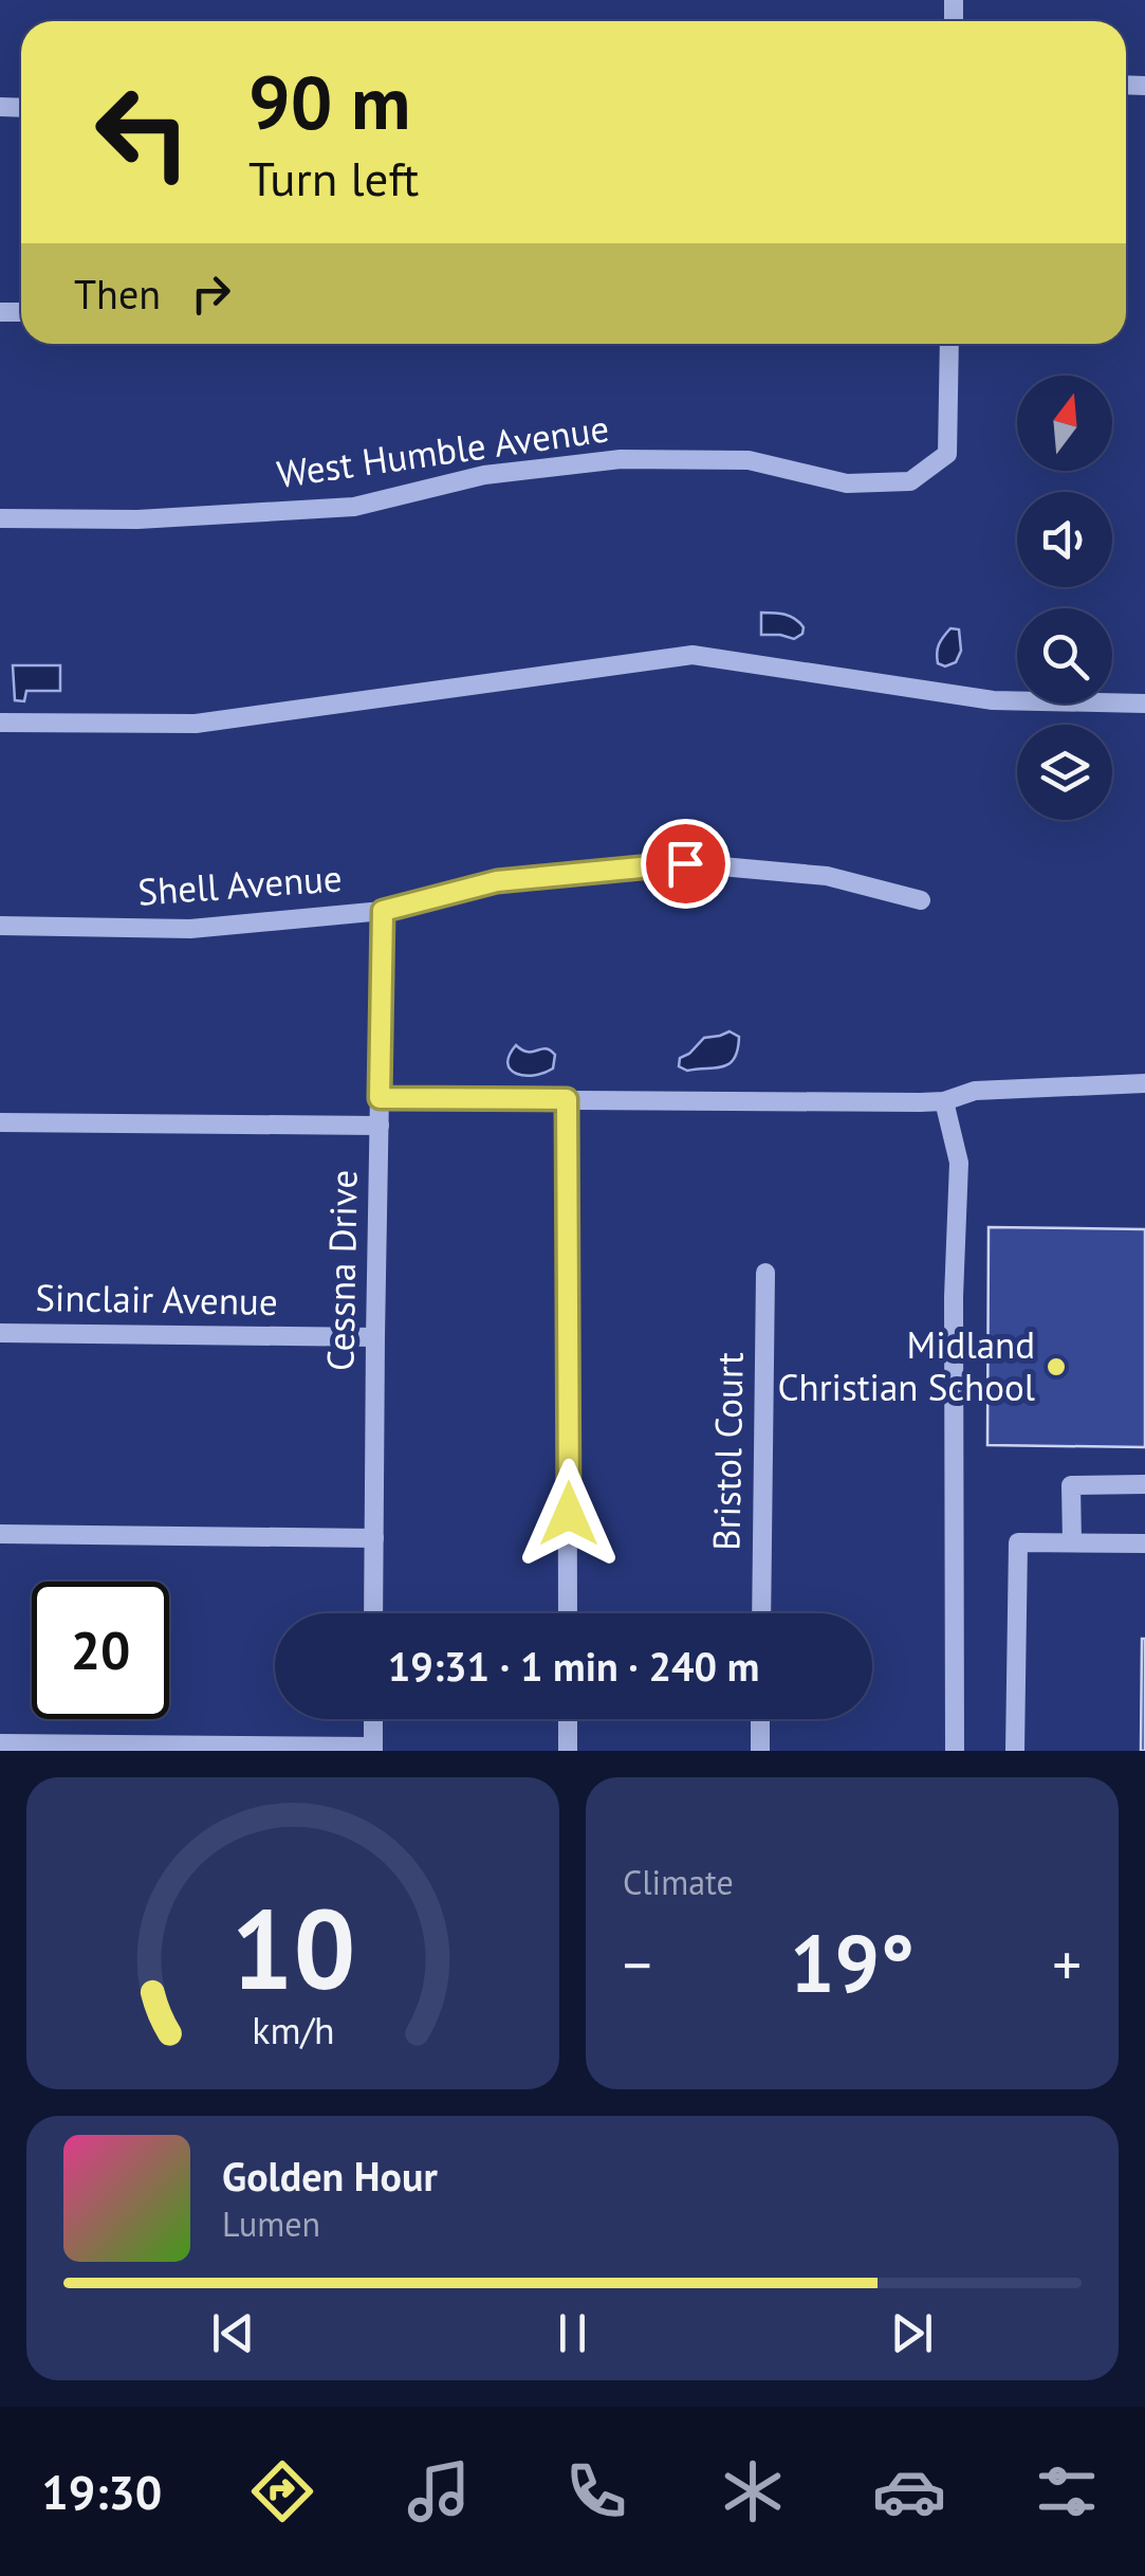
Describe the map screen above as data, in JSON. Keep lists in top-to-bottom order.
{
  "streets": {
    "street": [
      "West Humble Avenue",
      "Shell Avenue",
      "Cessna Drive",
      "Sinclair Avenue",
      "Bristol Court"
    ]
  },
  "crossings": [
    ["Shell Avenue", "Cessna Drive"],
    ["Cessna Drive", "Sinclair Avenue"]
  ],
  "places": ["Midland Christian School"],
  "north": "top",
  "page": {
    "turn": ["90 m", "Turn left"],
    "then": "Then",
    "limit": "20",
    "trip": "19:31 · 1 min · 240 m",
    "tile": "Climate",
    "heat": ["−", "19°", "+"],
    "song": ["Golden Hour", "Lumen"],
    "tabs": "19:30",
    "gauge": ["10", "km/h"]
  }
}
